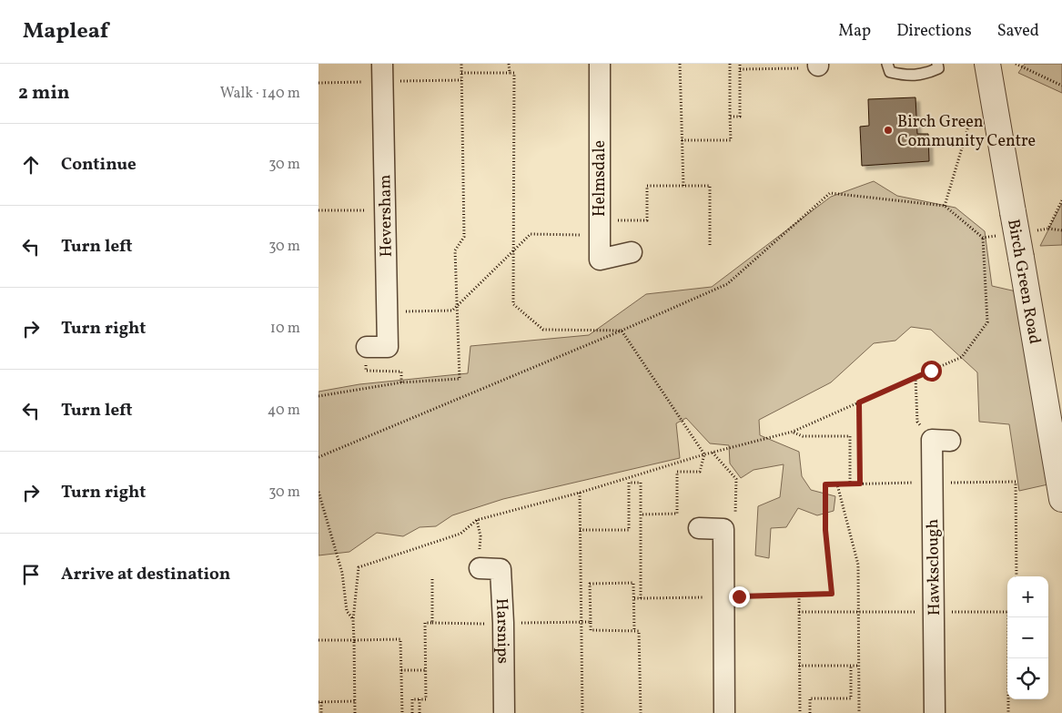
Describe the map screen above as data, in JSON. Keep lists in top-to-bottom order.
{
  "streets": {
    "street": [
      "Helmsdale",
      "Heversham",
      "Birch Green Road",
      "Hawksclough",
      "Harsnips"
    ]
  },
  "places": ["Birch Green Community Centre"],
  "page": {
    "header": "Mapleaf",
    "nav": ["Map", "Directions", "Saved"],
    "heading": ["2 min", "Walk · 140 m"],
    "list": [
      ["Continue", "30 m"],
      ["Turn left", "30 m"],
      ["Turn right", "10 m"],
      ["Turn left", "40 m"],
      ["Turn right", "30 m"],
      "Arrive at destination"
    ],
    "map_buttons": ["+", "−"]
  }
}
